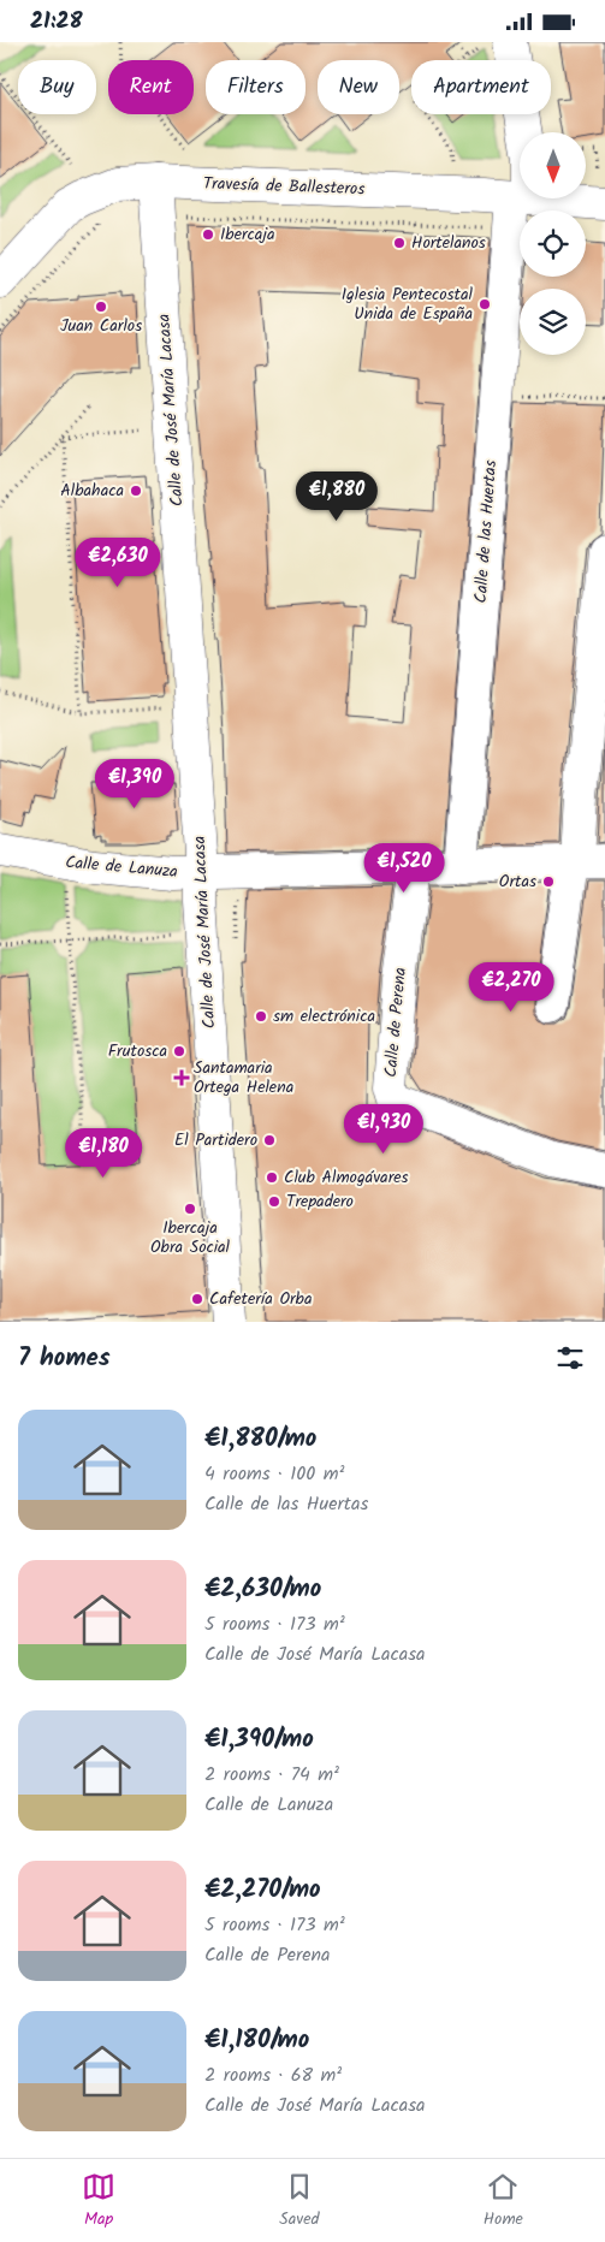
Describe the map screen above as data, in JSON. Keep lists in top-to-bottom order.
{
  "streets": {
    "street": [
      "Travesía de Ballesteros",
      "Calle de José María Lacasa",
      "Calle de las Huertas",
      "Calle de Lanuza",
      "Calle de Perena"
    ]
  },
  "crossings": [
    ["Travesía de Ballesteros", "Calle de José María Lacasa"],
    ["Travesía de Ballesteros", "Calle de las Huertas"],
    ["Calle de José María Lacasa", "Calle de Lanuza"],
    ["Calle de las Huertas", "Calle de Lanuza"],
    ["Calle de Lanuza", "Calle de Perena"]
  ],
  "places": {
    "other": [
      "Ibercaja",
      "Hortelanos",
      "Iglesia Pentecostal Unida de España",
      "Juan Carlos",
      "Albahaca",
      "Ortas",
      "sm electrónica",
      "Frutosca",
      "El Partidero",
      "Club Almogávares",
      "Trepadero",
      "Ibercaja Obra Social",
      "Cafetería Orba"
    ],
    "health": ["Santamaria Ortega Helena"]
  },
  "north": "bottom",
  "page": {
    "status": "21:28",
    "chip": [
      "Buy",
      "Rent",
      "Filters",
      "New",
      "Apartment"
    ],
    "price": [
      "€1,880",
      "€2,630",
      "€1,390",
      "€1,520",
      "€2,270",
      "€1,930",
      "€1,180"
    ],
    "heading": "7 homes",
    "list": [
      {
        "name": "€1,880/mo",
        "note": "4 rooms · 100 m² · Calle de las Huertas"
      },
      {
        "name": "€2,630/mo",
        "note": "5 rooms · 173 m² · Calle de José María Lacasa"
      },
      {
        "name": "€1,390/mo",
        "note": "2 rooms · 74 m² · Calle de Lanuza"
      },
      {
        "name": "€2,270/mo",
        "note": "5 rooms · 173 m² · Calle de Perena"
      },
      {
        "name": "€1,180/mo",
        "note": "2 rooms · 68 m² · Calle de José María Lacasa"
      }
    ],
    "tabs": ["Map", "Saved", "Home"]
  }
}
